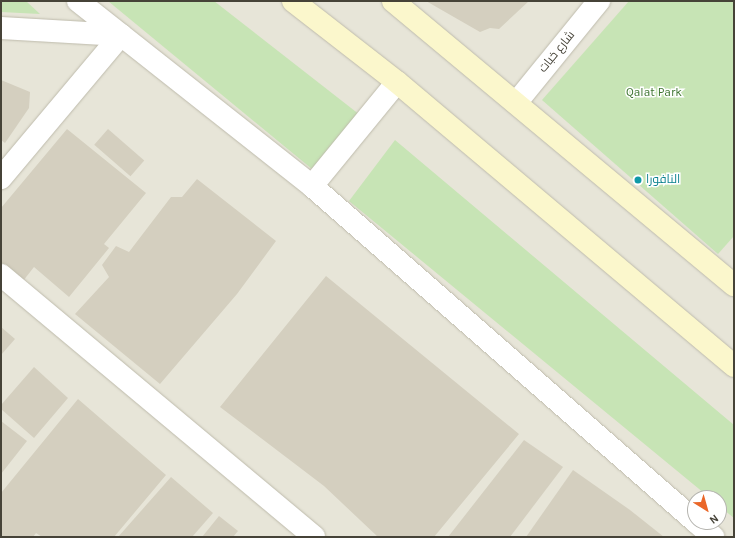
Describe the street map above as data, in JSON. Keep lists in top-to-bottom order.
{
  "streets": {
    "street": ["شارع خبات"]
  },
  "parks": ["Qalat Park"],
  "places": ["النافورا"],
  "north": "bottom right"
}
